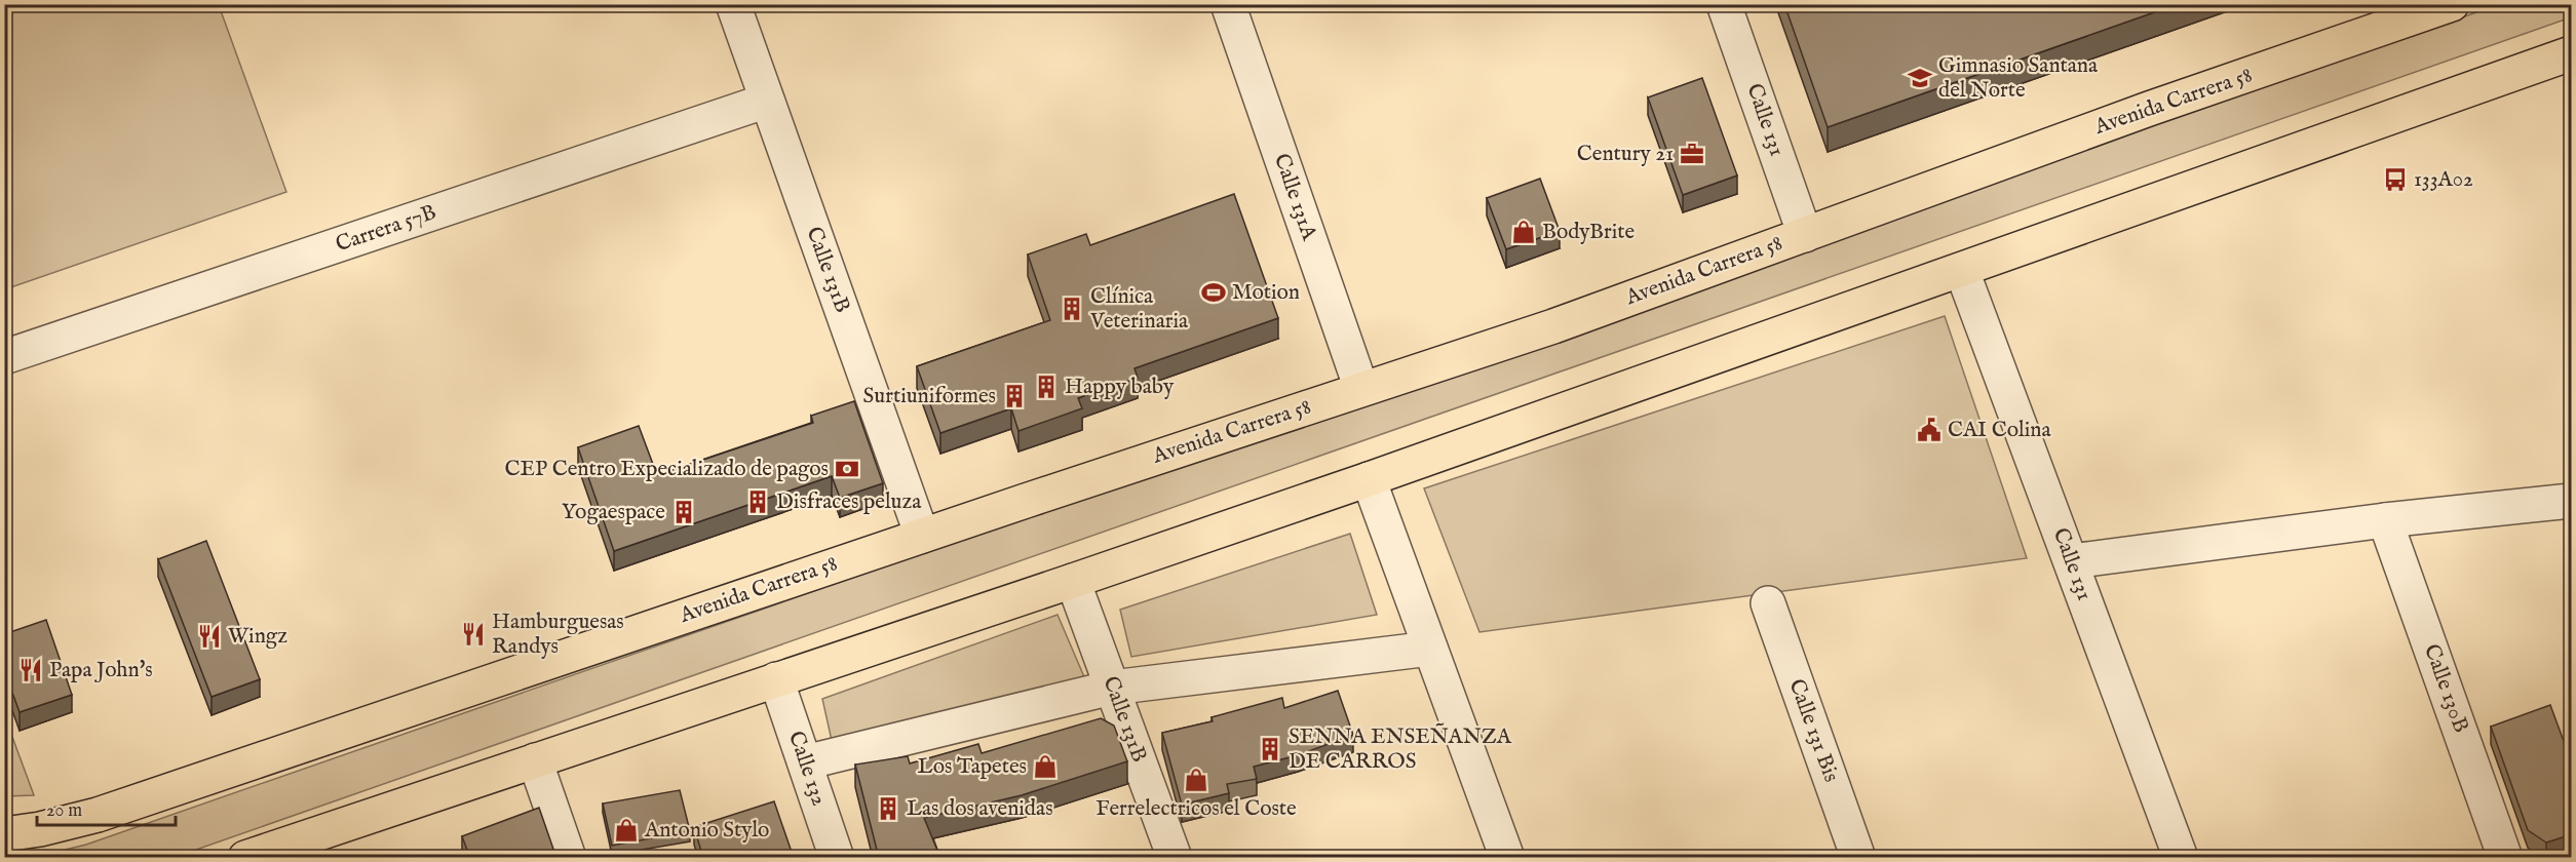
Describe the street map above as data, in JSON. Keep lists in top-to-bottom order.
{
  "streets": {
    "main road": ["Avenida Carrera 58"],
    "street": [
      "Calle 131",
      "Calle 131A",
      "Carrera 57B",
      "Calle 131B",
      "Calle 130B",
      "Calle 131 Bis",
      "Calle 132"
    ]
  },
  "crossings": [
    ["Avenida Carrera 58", "Calle 131"],
    ["Avenida Carrera 58", "Calle 131A"],
    ["Avenida Carrera 58", "Calle 131B"],
    ["Carrera 57B", "Calle 131B"]
  ],
  "places": {
    "school or university": ["Gimnasio Santana del Norte"],
    "office": ["Century 21"],
    "bus stop": ["133A02"],
    "shop": [
      "BodyBrite",
      "Los Tapetes",
      "Ferrelectricos el Coste",
      "Antonio Stylo"
    ],
    "sports": ["Motion"],
    "building": [
      "Clínica Veterinaria",
      "Happy baby",
      "Surtiuniformes",
      "Disfraces peluza",
      "Yogaespace",
      "SENNA ENSEÑANZA DE CARROS",
      "Las dos avenidas"
    ],
    "public building": ["CAI Colina"],
    "bank": ["CEP Centro Expecializado de pagos"],
    "restaurant": ["Hamburguesas Randys", "Wingz", "Papa John's"]
  },
  "scale_bar": "20 m"
}
